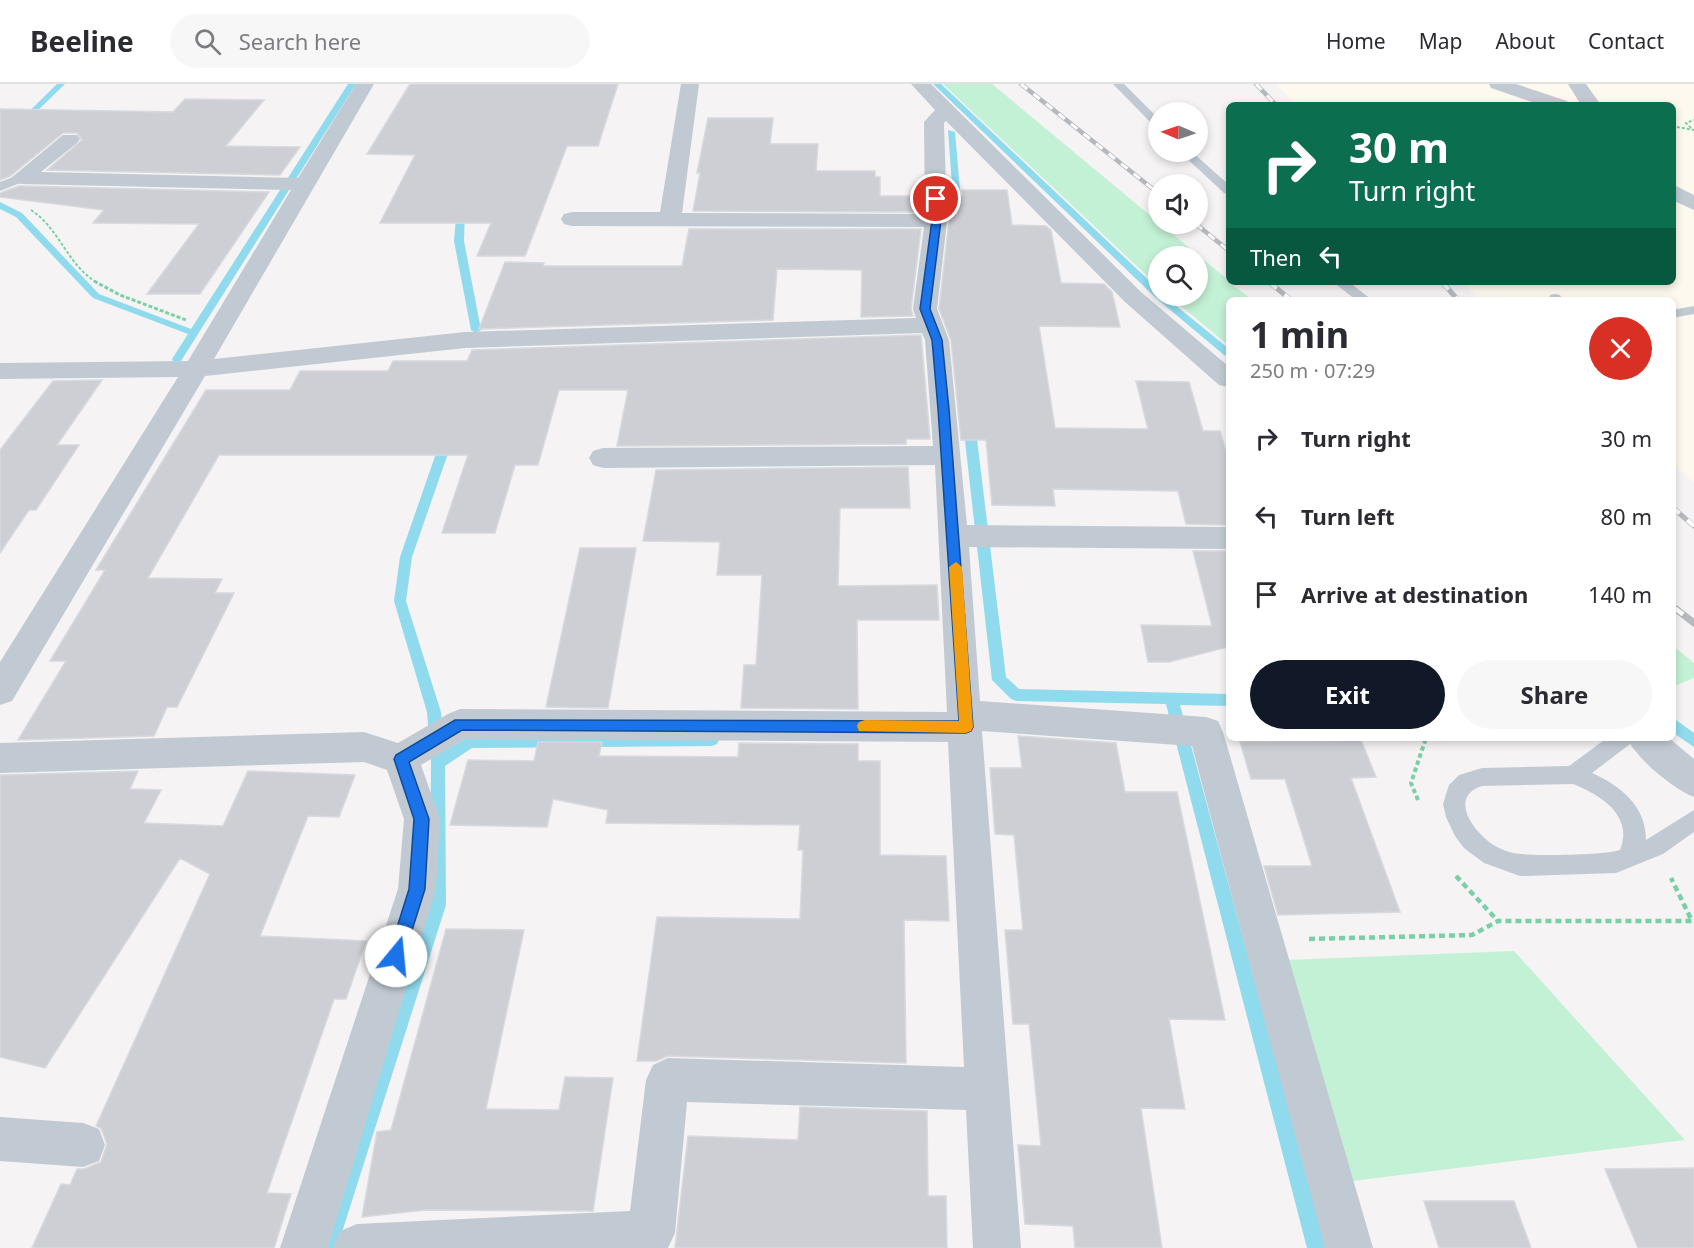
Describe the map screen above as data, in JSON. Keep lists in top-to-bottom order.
{
  "north": "left",
  "page": {
    "header": "Beeline",
    "search": "Search here",
    "nav": [
      "Home",
      "Map",
      "About",
      "Contact"
    ],
    "turn": ["30 m", "Turn right"],
    "then": "Then",
    "heading": ["1 min", "250 m · 07:29"],
    "list": [
      {
        "name": "Turn right",
        "value": "30 m"
      },
      {
        "name": "Turn left",
        "value": "80 m"
      },
      {
        "name": "Arrive at destination",
        "value": "140 m"
      }
    ],
    "buttons": ["Exit", "Share"]
  }
}
